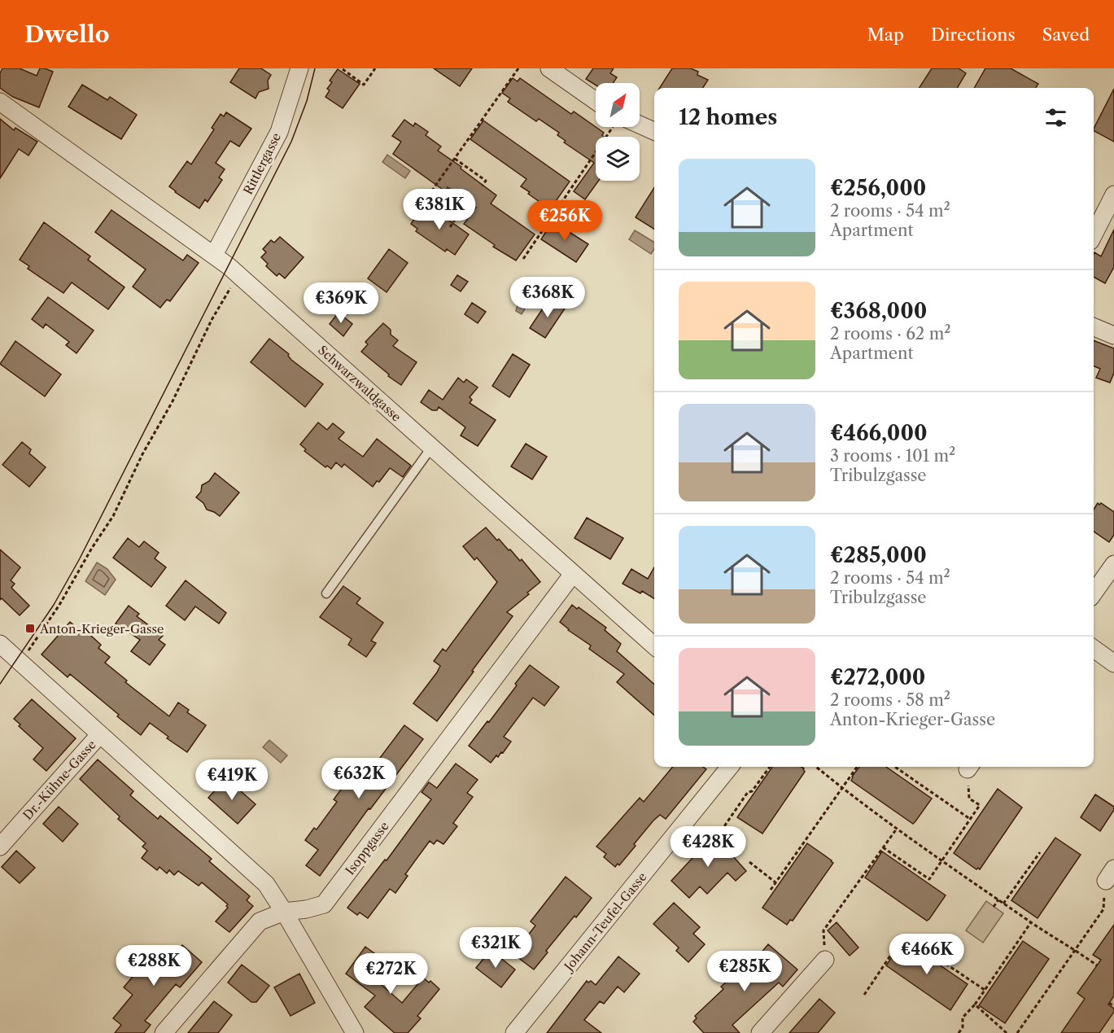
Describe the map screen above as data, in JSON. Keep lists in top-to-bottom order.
{
  "streets": {
    "street": [
      "Rittlergasse",
      "Schwarzwaldgasse",
      "Dr.-Kühne-Gasse",
      "Isoppgasse",
      "Johann-Teufel-Gasse"
    ]
  },
  "crossings": [
    ["Rittlergasse", "Schwarzwaldgasse"],
    ["Schwarzwaldgasse", "Isoppgasse"]
  ],
  "places": {
    "transit": ["Anton-Krieger-Gasse"]
  },
  "north": "top right",
  "page": {
    "header": "Dwello",
    "nav": ["Map", "Directions", "Saved"],
    "heading": "12 homes",
    "list": [
      {
        "name": "€256,000",
        "note": "2 rooms · 54 m² · Apartment"
      },
      {
        "name": "€368,000",
        "note": "2 rooms · 62 m² · Apartment"
      },
      {
        "name": "€466,000",
        "note": "3 rooms · 101 m² · Tribulzgasse"
      },
      {
        "name": "€285,000",
        "note": "2 rooms · 54 m² · Tribulzgasse"
      },
      {
        "name": "€272,000",
        "note": "2 rooms · 58 m² · Anton-Krieger-Gasse"
      }
    ],
    "price": [
      "€381K",
      "€256K",
      "€368K",
      "€369K",
      "€632K",
      "€419K",
      "€428K",
      "€321K",
      "€466K",
      "€288K",
      "€285K",
      "€272K"
    ]
  }
}
